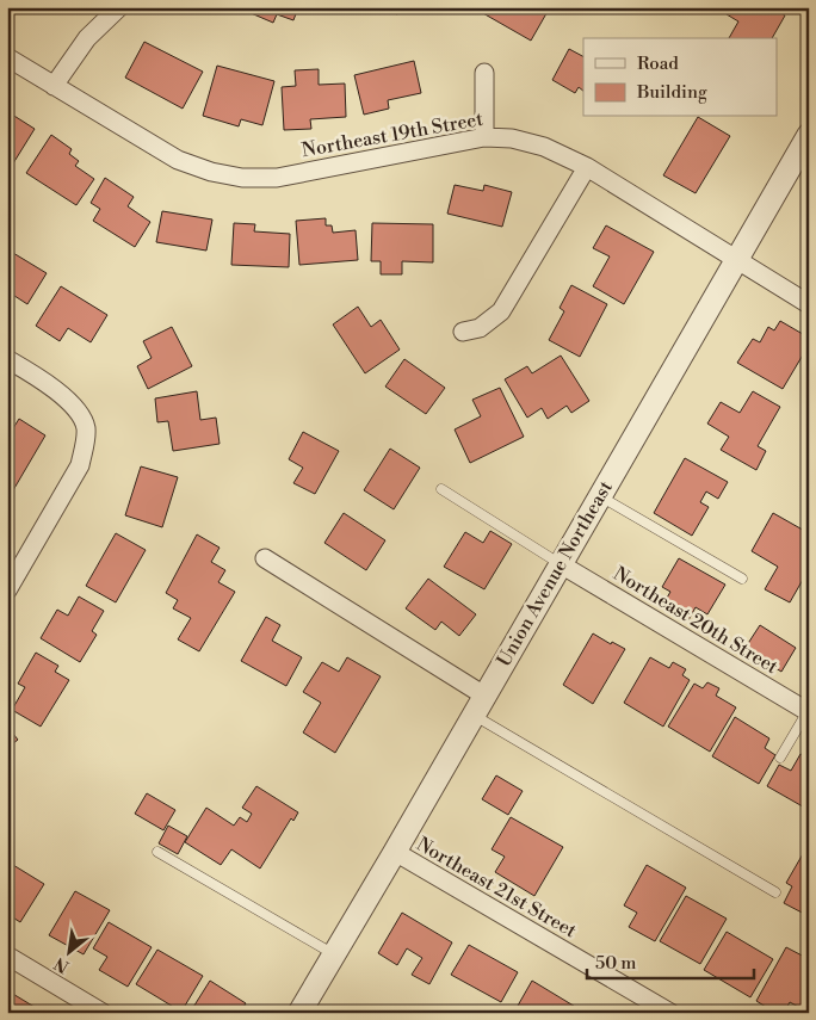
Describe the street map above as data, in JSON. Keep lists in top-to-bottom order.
{
  "streets": {
    "street": [
      "Northeast 19th Street",
      "Union Avenue Northeast",
      "Northeast 20th Street",
      "Northeast 21st Street"
    ]
  },
  "crossings": [
    ["Northeast 19th Street", "Union Avenue Northeast"],
    ["Union Avenue Northeast", "Northeast 20th Street"],
    ["Union Avenue Northeast", "Northeast 21st Street"]
  ],
  "legend": ["Road", "Building"],
  "scale_bar": "50 m",
  "north": "bottom left"
}
